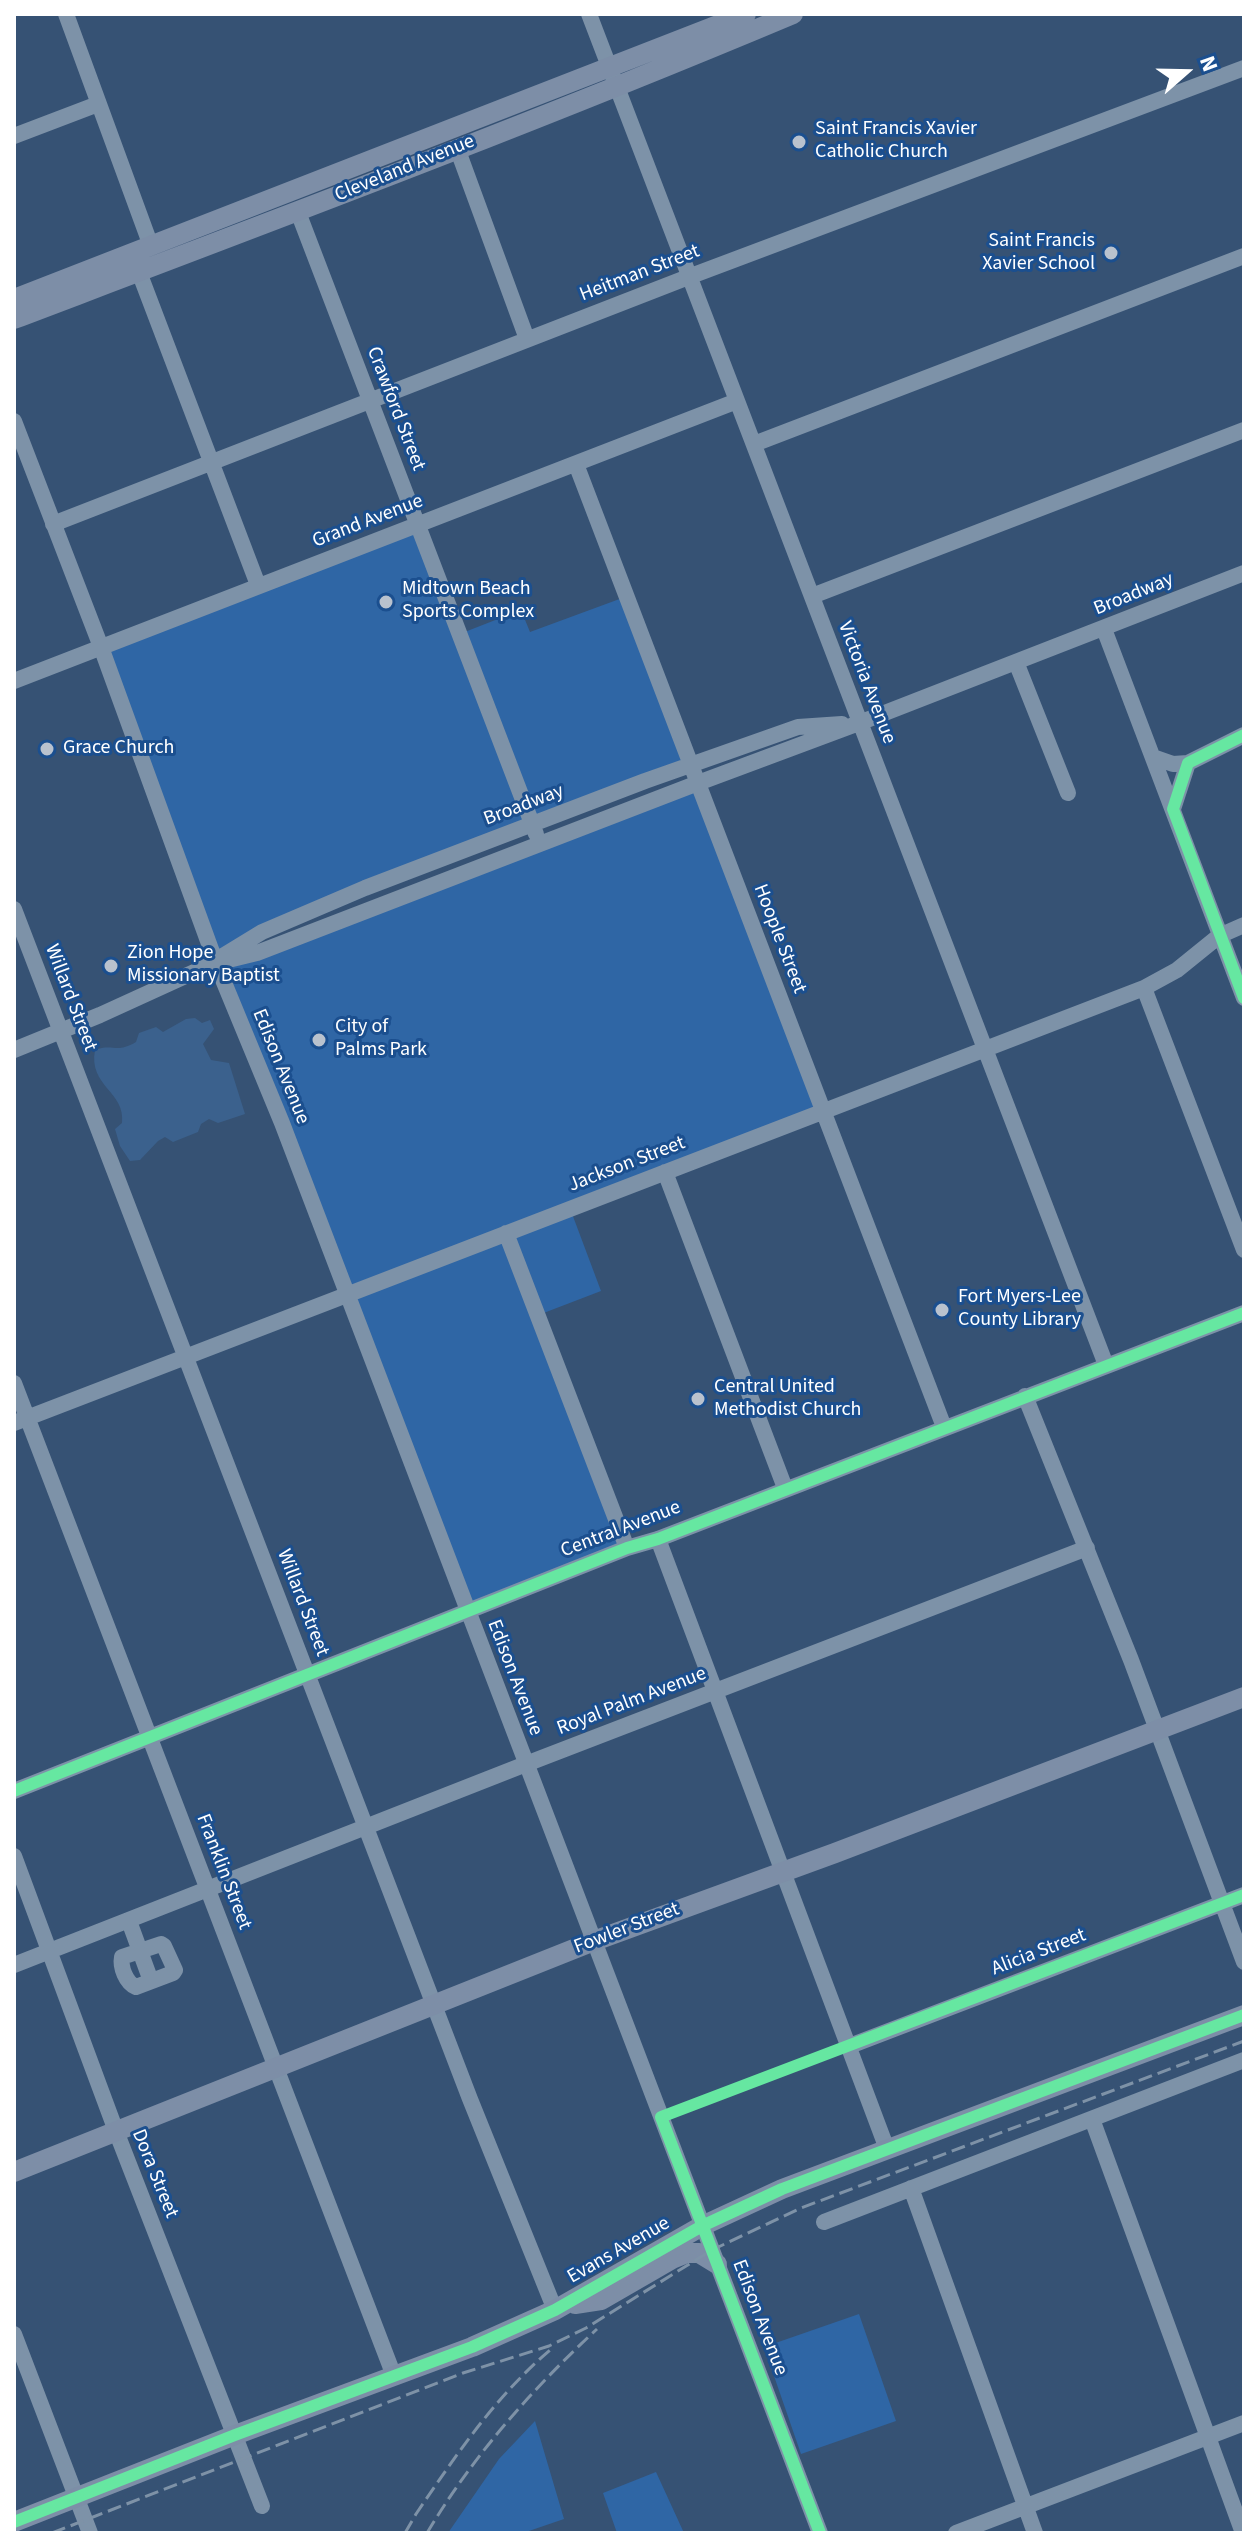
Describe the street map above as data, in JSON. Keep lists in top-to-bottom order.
{
  "streets": {
    "main road": ["Cleveland Avenue", "Fowler Street", "Evans Avenue"],
    "street": [
      "Heitman Street",
      "Crawford Street",
      "Grand Avenue",
      "Broadway",
      "Victoria Avenue",
      "Hoople Street",
      "Willard Street",
      "Edison Avenue",
      "Jackson Street",
      "Central Avenue",
      "Royal Palm Avenue",
      "Franklin Street",
      "Alicia Street",
      "Dora Street"
    ]
  },
  "crossings": [
    ["Cleveland Avenue", "Crawford Street"],
    ["Cleveland Avenue", "Victoria Avenue"],
    ["Heitman Street", "Crawford Street"],
    ["Heitman Street", "Victoria Avenue"],
    ["Heitman Street", "Edison Avenue"],
    ["Crawford Street", "Grand Avenue"],
    ["Crawford Street", "Broadway"],
    ["Grand Avenue", "Victoria Avenue"],
    ["Grand Avenue", "Hoople Street"],
    ["Grand Avenue", "Edison Avenue"],
    ["Broadway", "Victoria Avenue"],
    ["Broadway", "Hoople Street"],
    ["Broadway", "Willard Street"],
    ["Broadway", "Edison Avenue"],
    ["Victoria Avenue", "Jackson Street"],
    ["Victoria Avenue", "Central Avenue"],
    ["Hoople Street", "Jackson Street"],
    ["Hoople Street", "Central Avenue"],
    ["Willard Street", "Jackson Street"],
    ["Willard Street", "Central Avenue"],
    ["Willard Street", "Royal Palm Avenue"],
    ["Willard Street", "Fowler Street"],
    ["Willard Street", "Evans Avenue"],
    ["Edison Avenue", "Jackson Street"],
    ["Edison Avenue", "Central Avenue"],
    ["Edison Avenue", "Royal Palm Avenue"],
    ["Edison Avenue", "Fowler Street"],
    ["Edison Avenue", "Evans Avenue"],
    ["Jackson Street", "Franklin Street"],
    ["Central Avenue", "Franklin Street"],
    ["Royal Palm Avenue", "Franklin Street"],
    ["Royal Palm Avenue", "Dora Street"],
    ["Franklin Street", "Fowler Street"],
    ["Franklin Street", "Evans Avenue"],
    ["Fowler Street", "Dora Street"],
    ["Dora Street", "Evans Avenue"]
  ],
  "places": [
    "Saint Francis Xavier Catholic Church",
    "Saint Francis Xavier School",
    "Midtown Beach Sports Complex",
    "Grace Church",
    "Zion Hope Missionary Baptist",
    "City of Palms Park",
    "Fort Myers-Lee County Library",
    "Central United Methodist Church"
  ],
  "north": "right"
}
